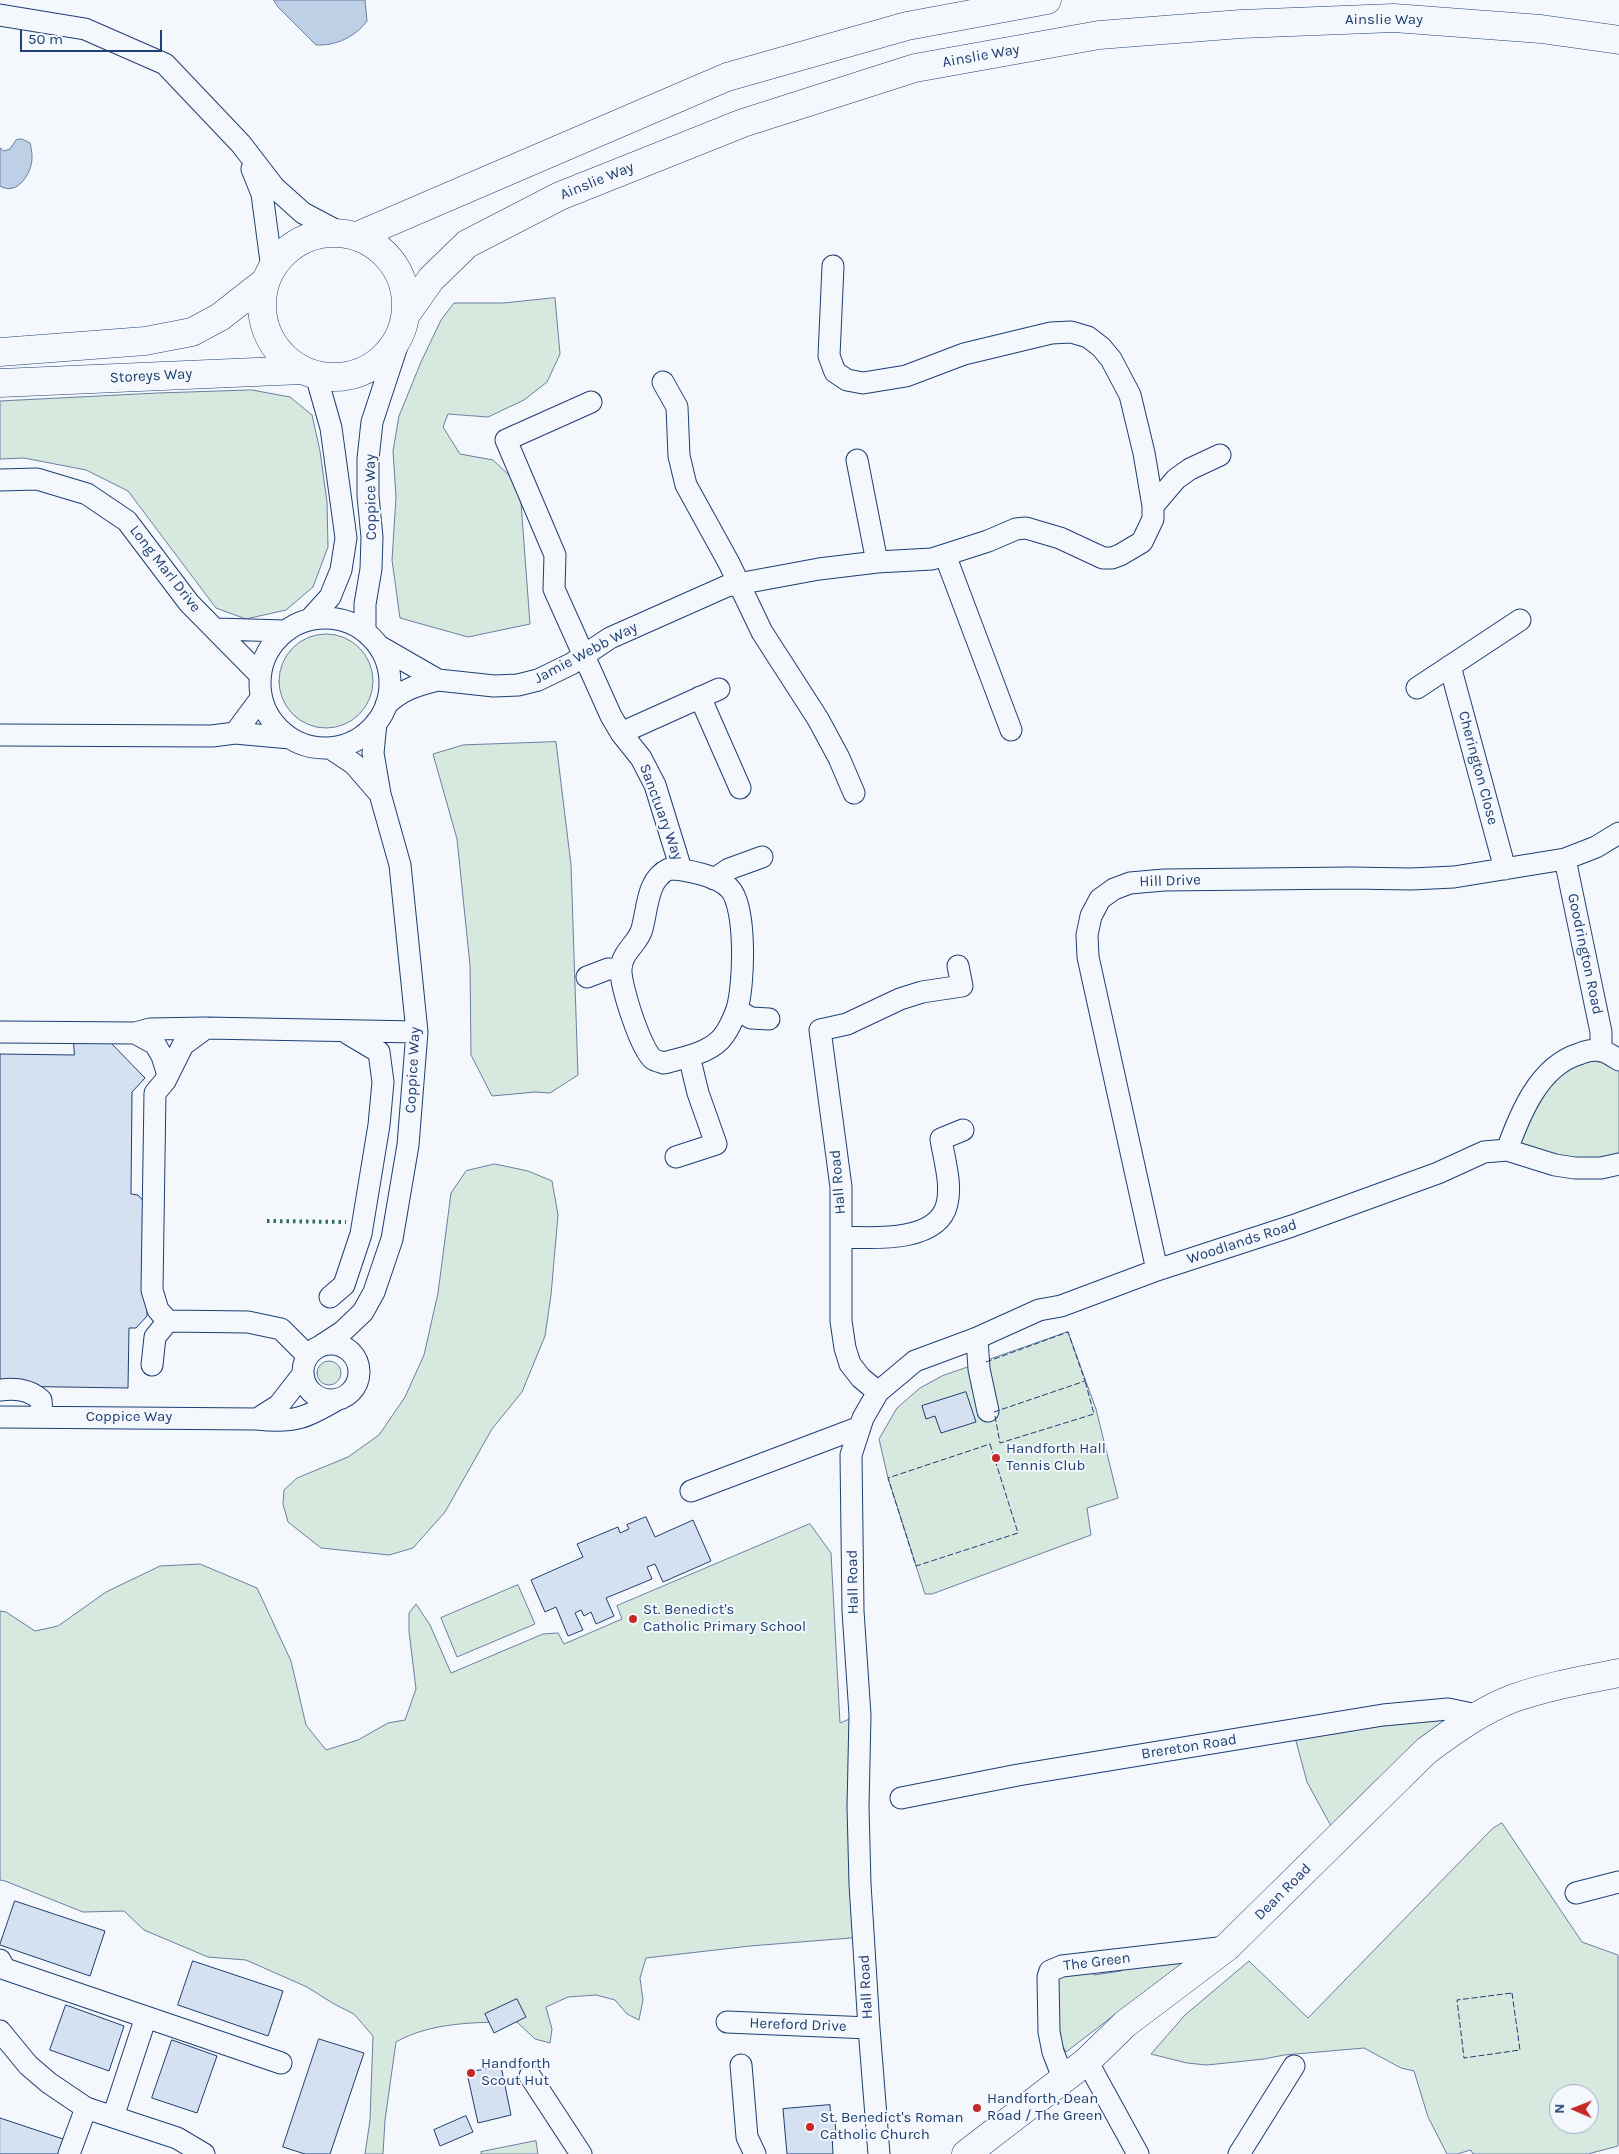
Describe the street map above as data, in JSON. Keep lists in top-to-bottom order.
{
  "streets": {
    "main road": ["Ainslie Way", "Storeys Way", "Dean Road"],
    "street": [
      "Coppice Way",
      "Long Marl Drive",
      "Jamie Webb Way",
      "Cherington Close",
      "Sanctuary Way",
      "Hill Drive",
      "Goodrington Road",
      "Hall Road",
      "Woodlands Road",
      "Brereton Road",
      "The Green",
      "Hereford Drive"
    ]
  },
  "crossings": [
    ["Ainslie Way", "Storeys Way"],
    ["Ainslie Way", "Coppice Way"],
    ["Storeys Way", "Coppice Way"],
    ["Coppice Way", "Long Marl Drive"],
    ["Coppice Way", "Jamie Webb Way"],
    ["Long Marl Drive", "Jamie Webb Way"],
    ["Jamie Webb Way", "Sanctuary Way"],
    ["Cherington Close", "Hill Drive"],
    ["Hill Drive", "Goodrington Road"],
    ["Hill Drive", "Woodlands Road"],
    ["Goodrington Road", "Woodlands Road"],
    ["Hall Road", "Woodlands Road"],
    ["Hall Road", "Hereford Drive"],
    ["Brereton Road", "Dean Road"],
    ["Dean Road", "The Green"]
  ],
  "places": [
    "Handforth Hall Tennis Club",
    "St. Benedict's Catholic Primary School",
    "Handforth Scout Hut",
    "Handforth, Dean Road / The Green",
    "St. Benedict's Roman Catholic Church"
  ],
  "scale_bar": "50 m",
  "north": "left"
}
